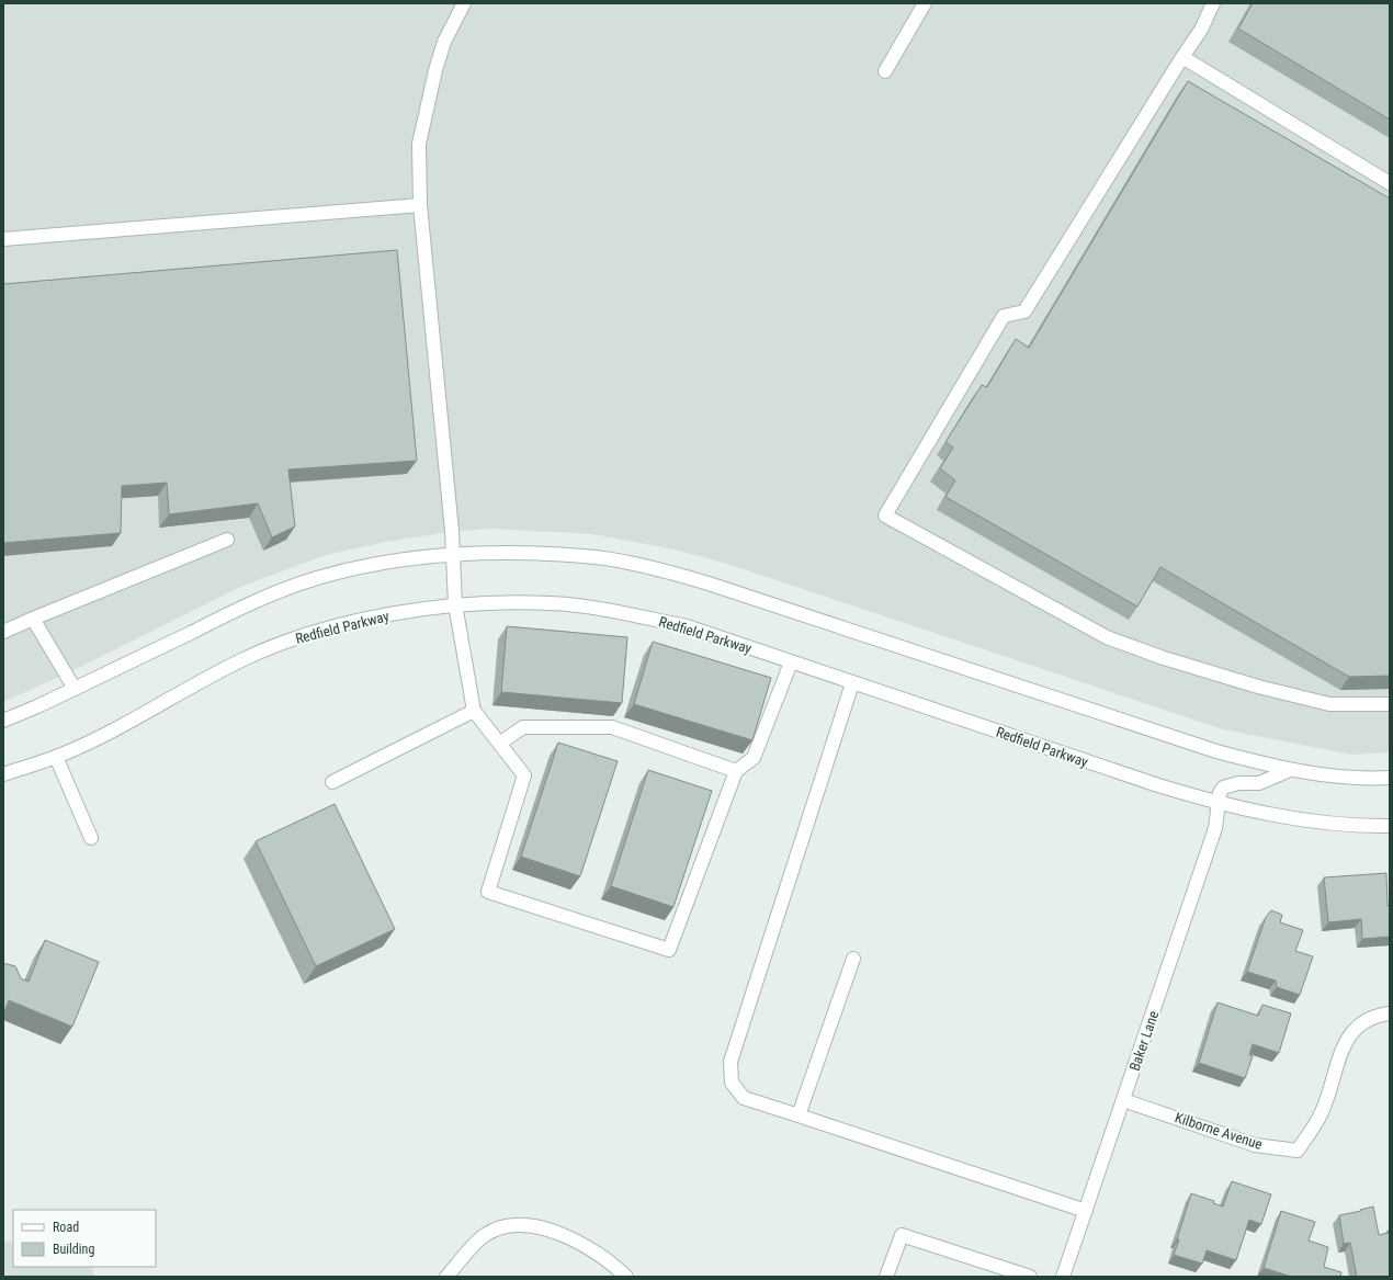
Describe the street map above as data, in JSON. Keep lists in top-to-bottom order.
{
  "streets": {
    "street": ["Redfield Parkway", "Baker Lane", "Kilborne Avenue"]
  },
  "crossings": [
    ["Redfield Parkway", "Baker Lane"],
    ["Baker Lane", "Kilborne Avenue"]
  ],
  "legend": ["Road", "Building"]
}
